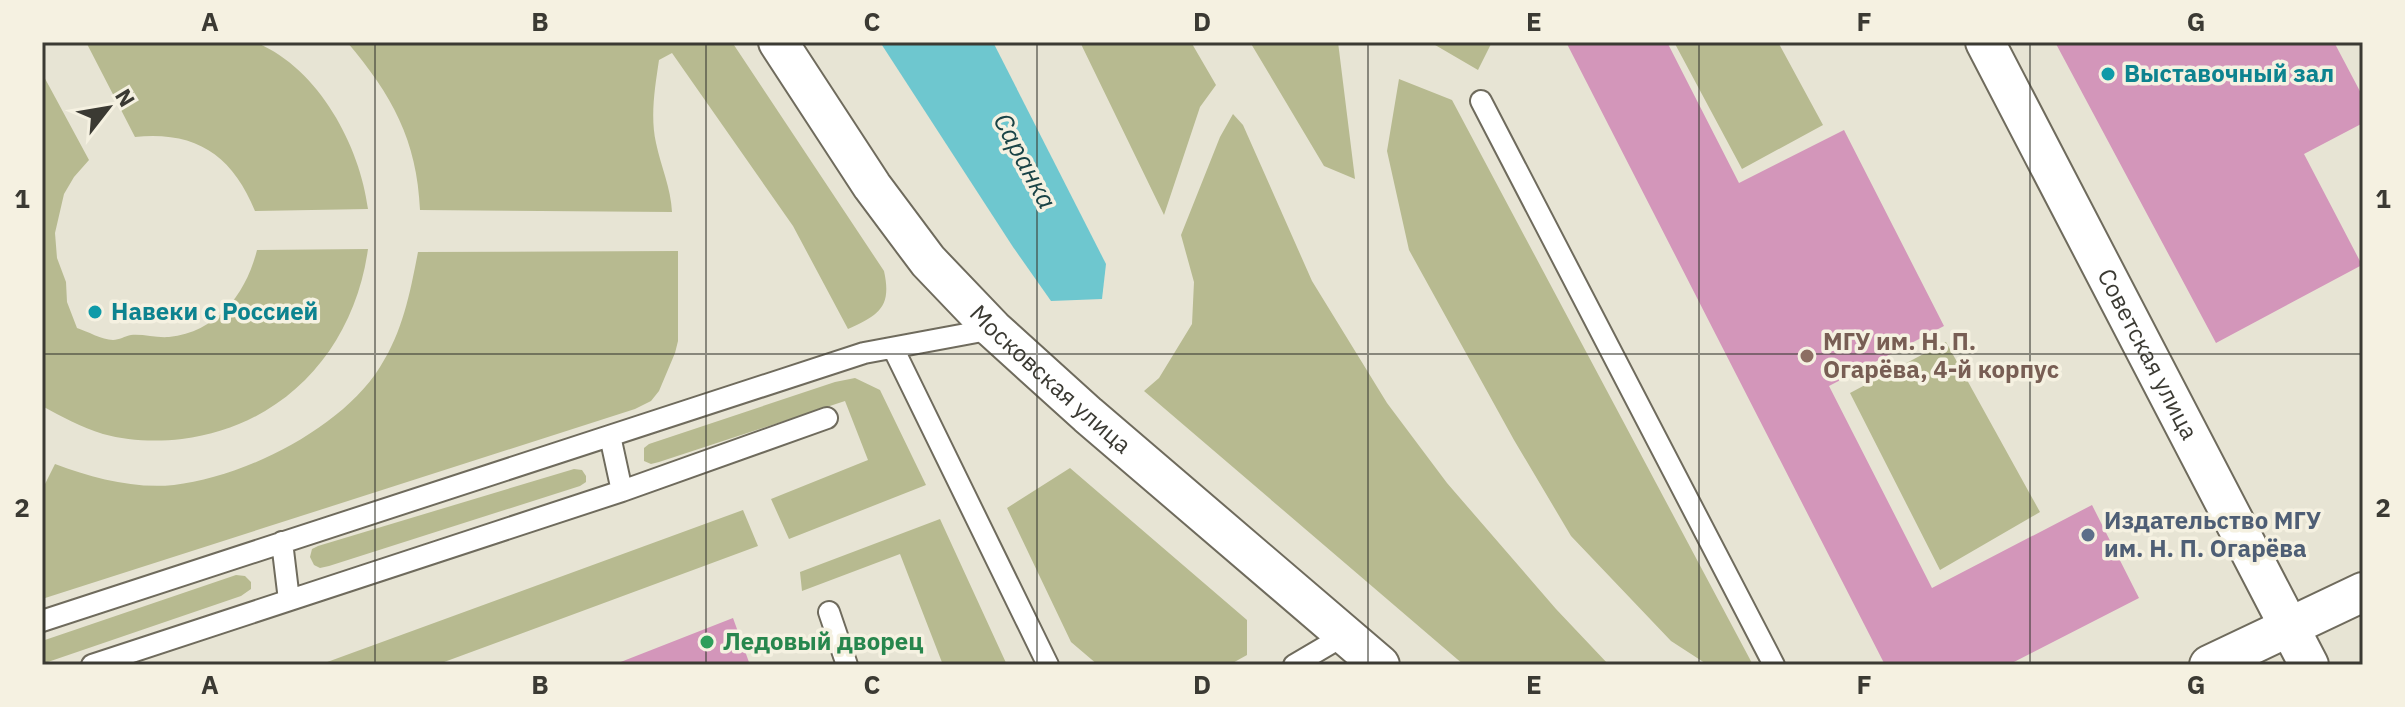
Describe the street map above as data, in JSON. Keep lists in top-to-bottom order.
{
  "streets": {
    "street": ["Советская улица", "Московская улица"]
  },
  "water": ["Саранка"],
  "places": [
    "Выставочный зал",
    "Навеки с Россией",
    "МГУ им. Н. П. Огарёва, 4-й корпус",
    "Издательство МГУ им. Н. П. Огарёва",
    "Ледовый дворец"
  ],
  "north": "top right",
  "grid": {
    "columns": [
      "A",
      "B",
      "C",
      "D",
      "E",
      "F",
      "G"
    ],
    "rows": ["1", "2"]
  }
}
